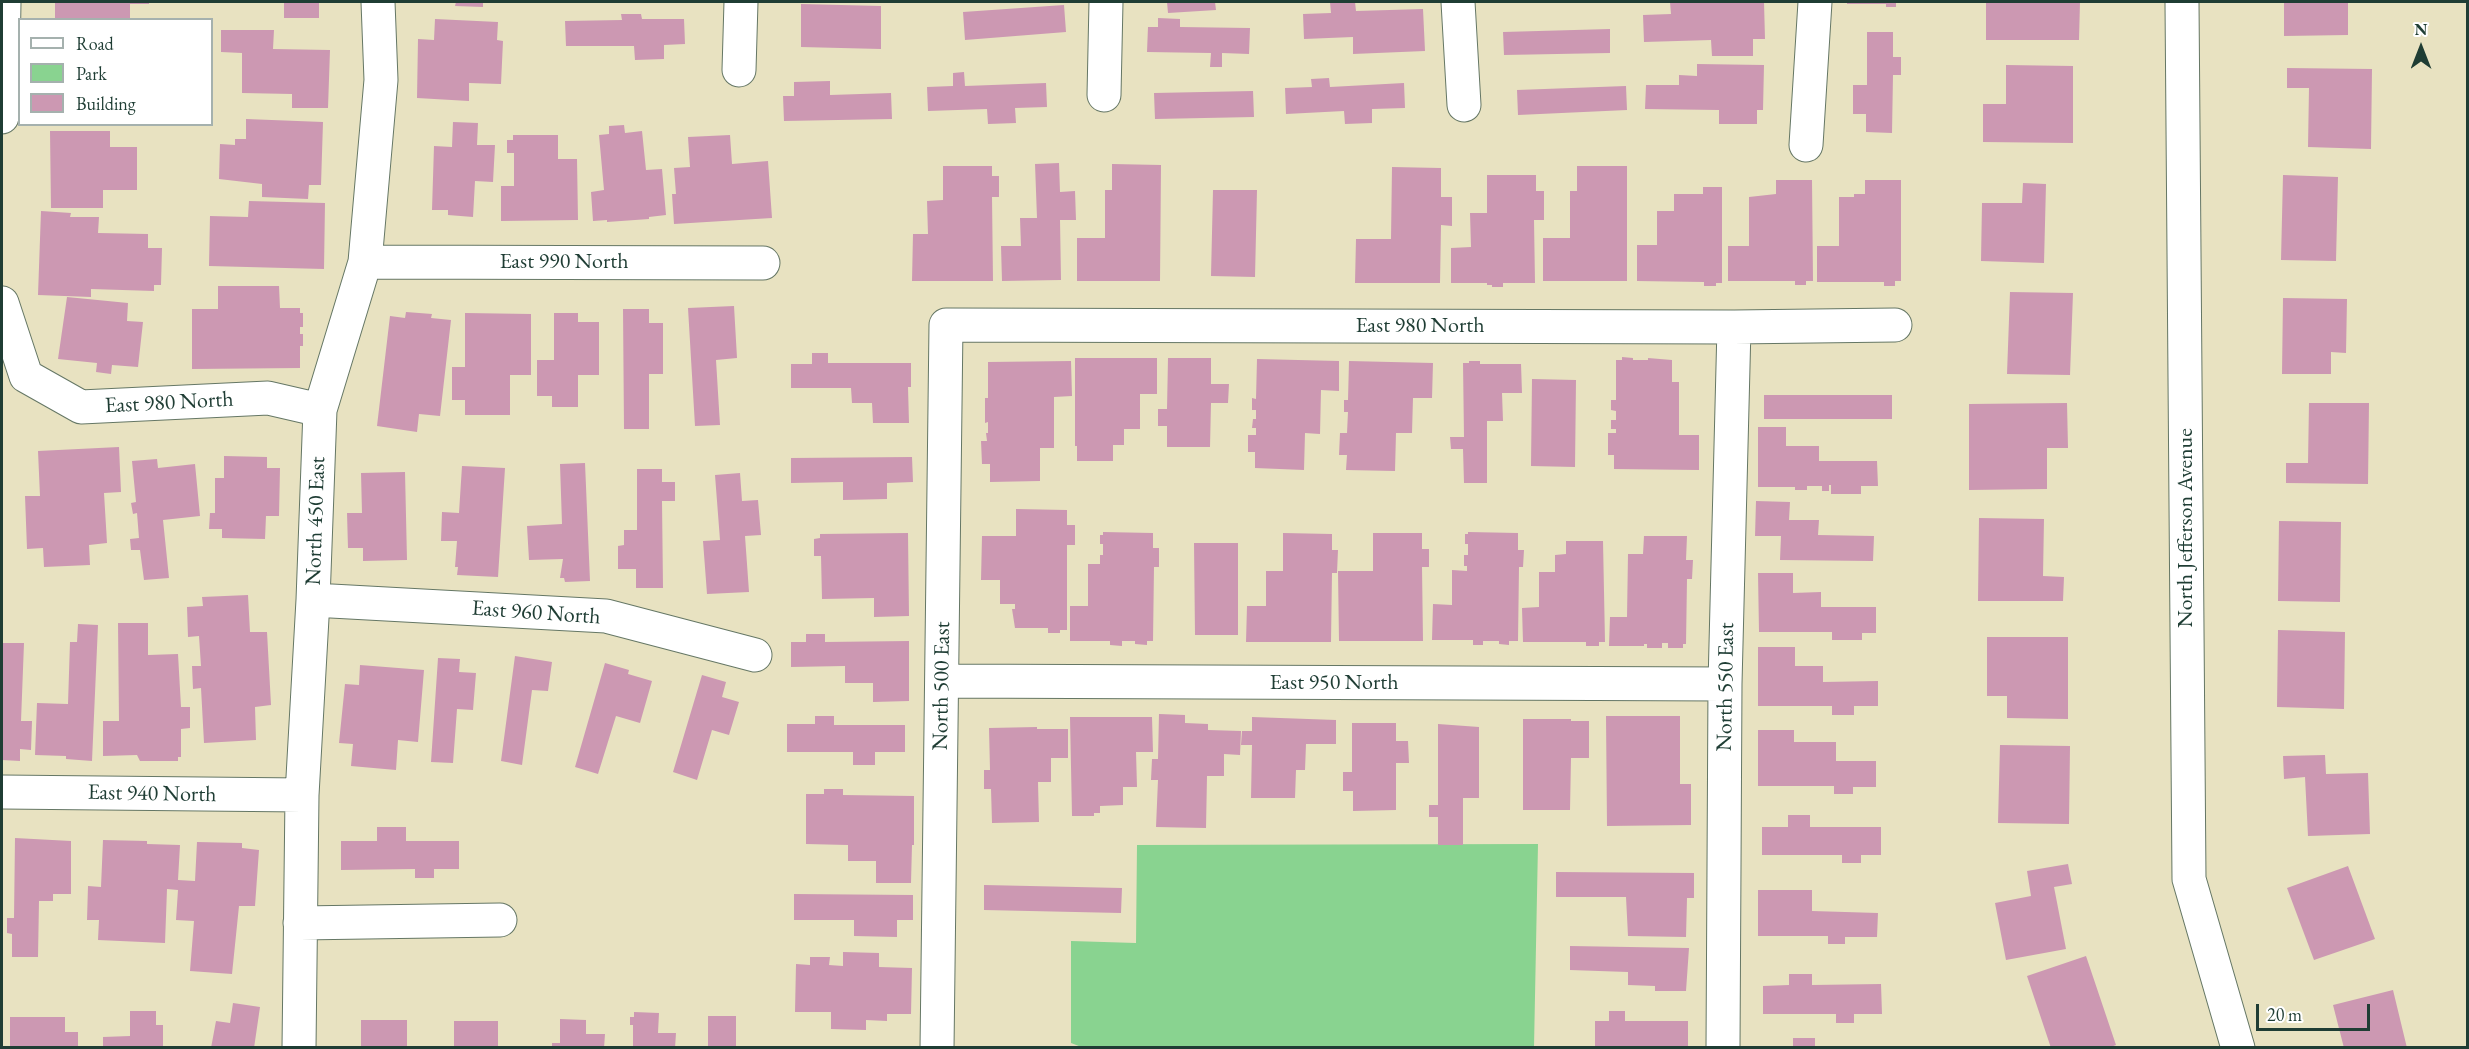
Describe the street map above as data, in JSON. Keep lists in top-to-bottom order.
{
  "streets": {
    "street": [
      "East 990 North",
      "East 980 North",
      "North 450 East",
      "North Jefferson Avenue",
      "East 960 North",
      "East 950 North",
      "North 500 East",
      "North 550 East",
      "East 940 North"
    ]
  },
  "crossings": [
    ["East 990 North", "North 450 East"],
    ["East 980 North", "North 450 East"],
    ["East 980 North", "North 500 East"],
    ["East 980 North", "North 550 East"],
    ["North 450 East", "East 960 North"],
    ["North 450 East", "East 940 North"],
    ["East 950 North", "North 500 East"],
    ["East 950 North", "North 550 East"]
  ],
  "legend": ["Road", "Park", "Building"],
  "scale_bar": "20 m",
  "north": "top"
}
